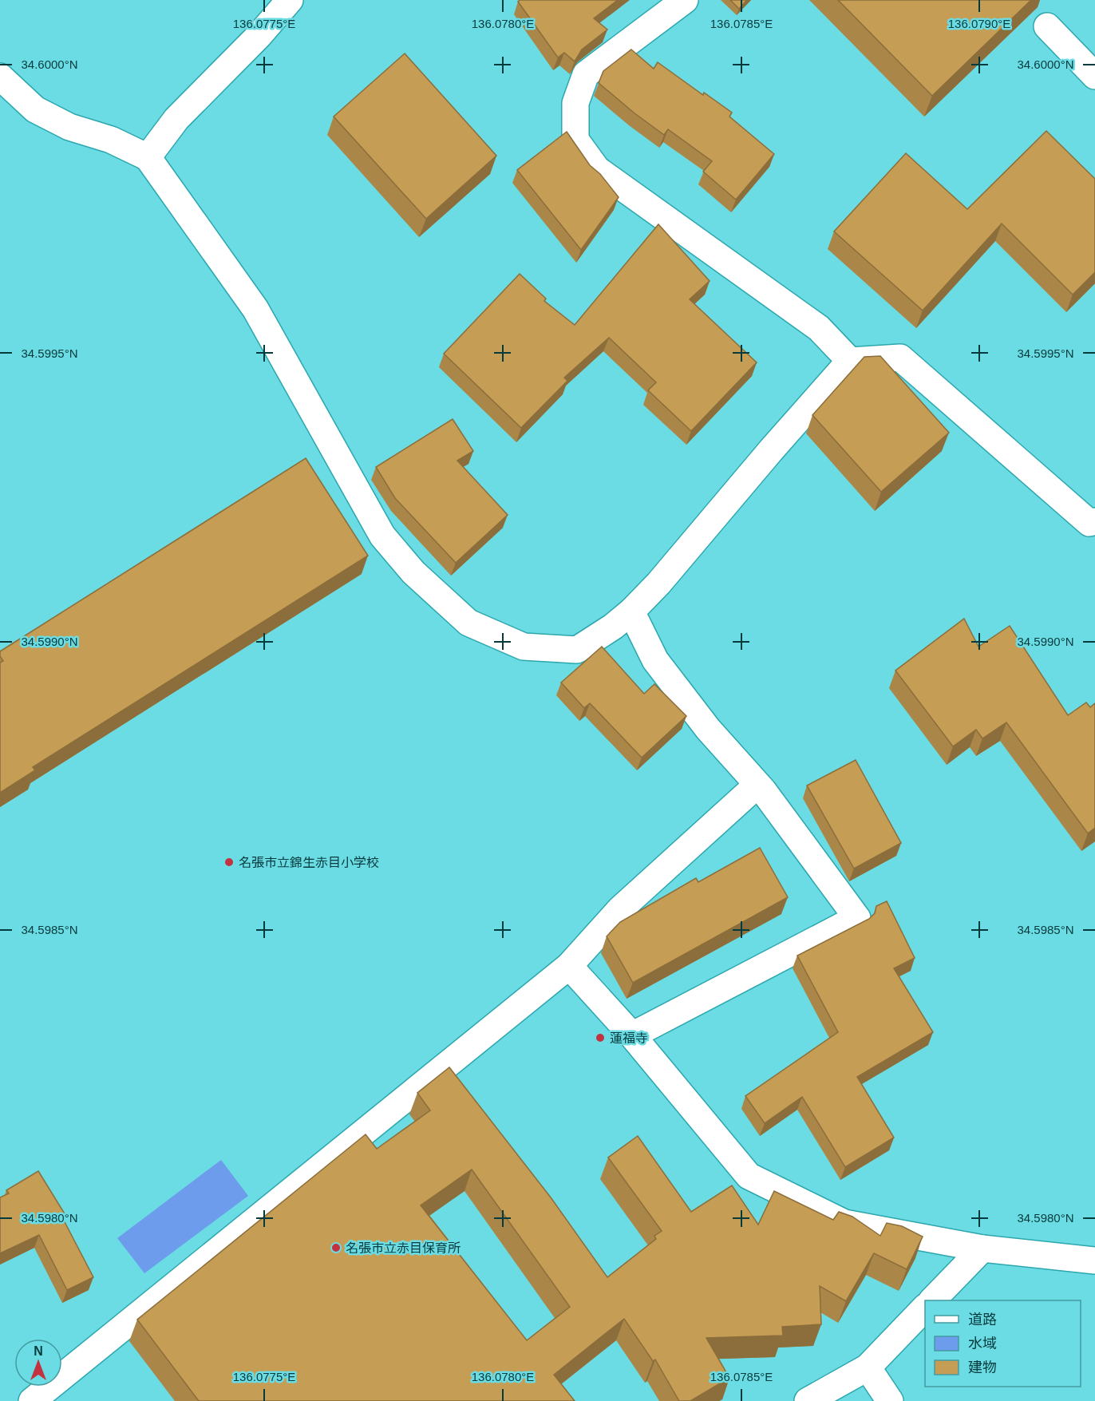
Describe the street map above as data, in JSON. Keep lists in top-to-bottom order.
{
  "places": ["名張市立錦生赤目小学校", "蓮福寺", "名張市立赤目保育所"],
  "legend": ["道路", "水域", "建物"],
  "north": "top",
  "coordinates": [
    "136.0775°E",
    "136.0780°E",
    "136.0785°E",
    "136.0790°E",
    "34.6000°N",
    "34.5995°N",
    "34.5990°N",
    "34.5985°N",
    "34.5980°N"
  ]
}
